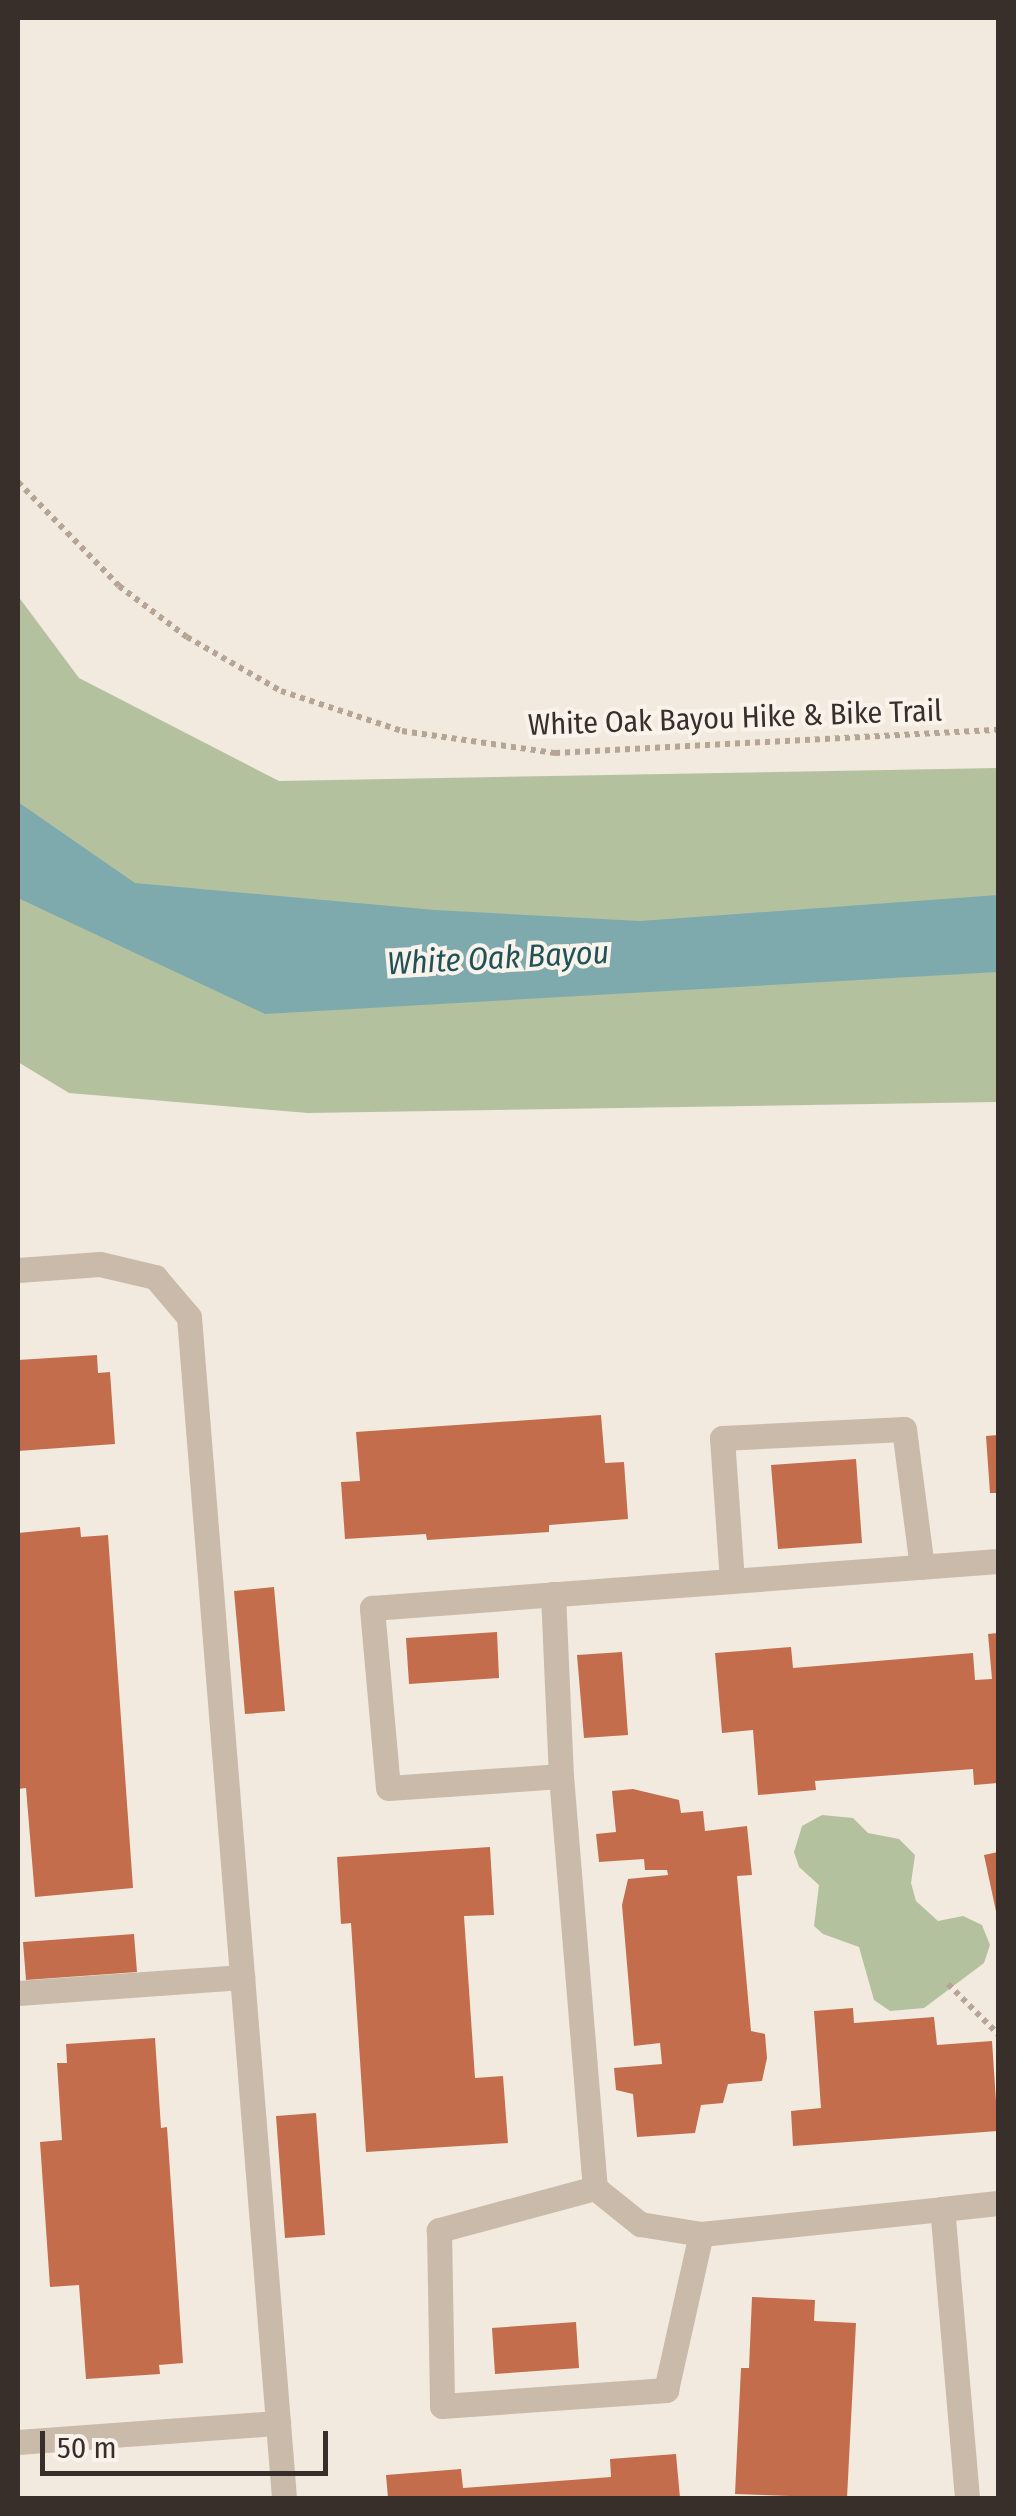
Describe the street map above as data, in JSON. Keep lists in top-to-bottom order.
{
  "streets": {
    "path": ["White Oak Bayou Hike & Bike Trail"]
  },
  "water": ["White Oak Bayou"],
  "scale_bar": "50 m"
}
